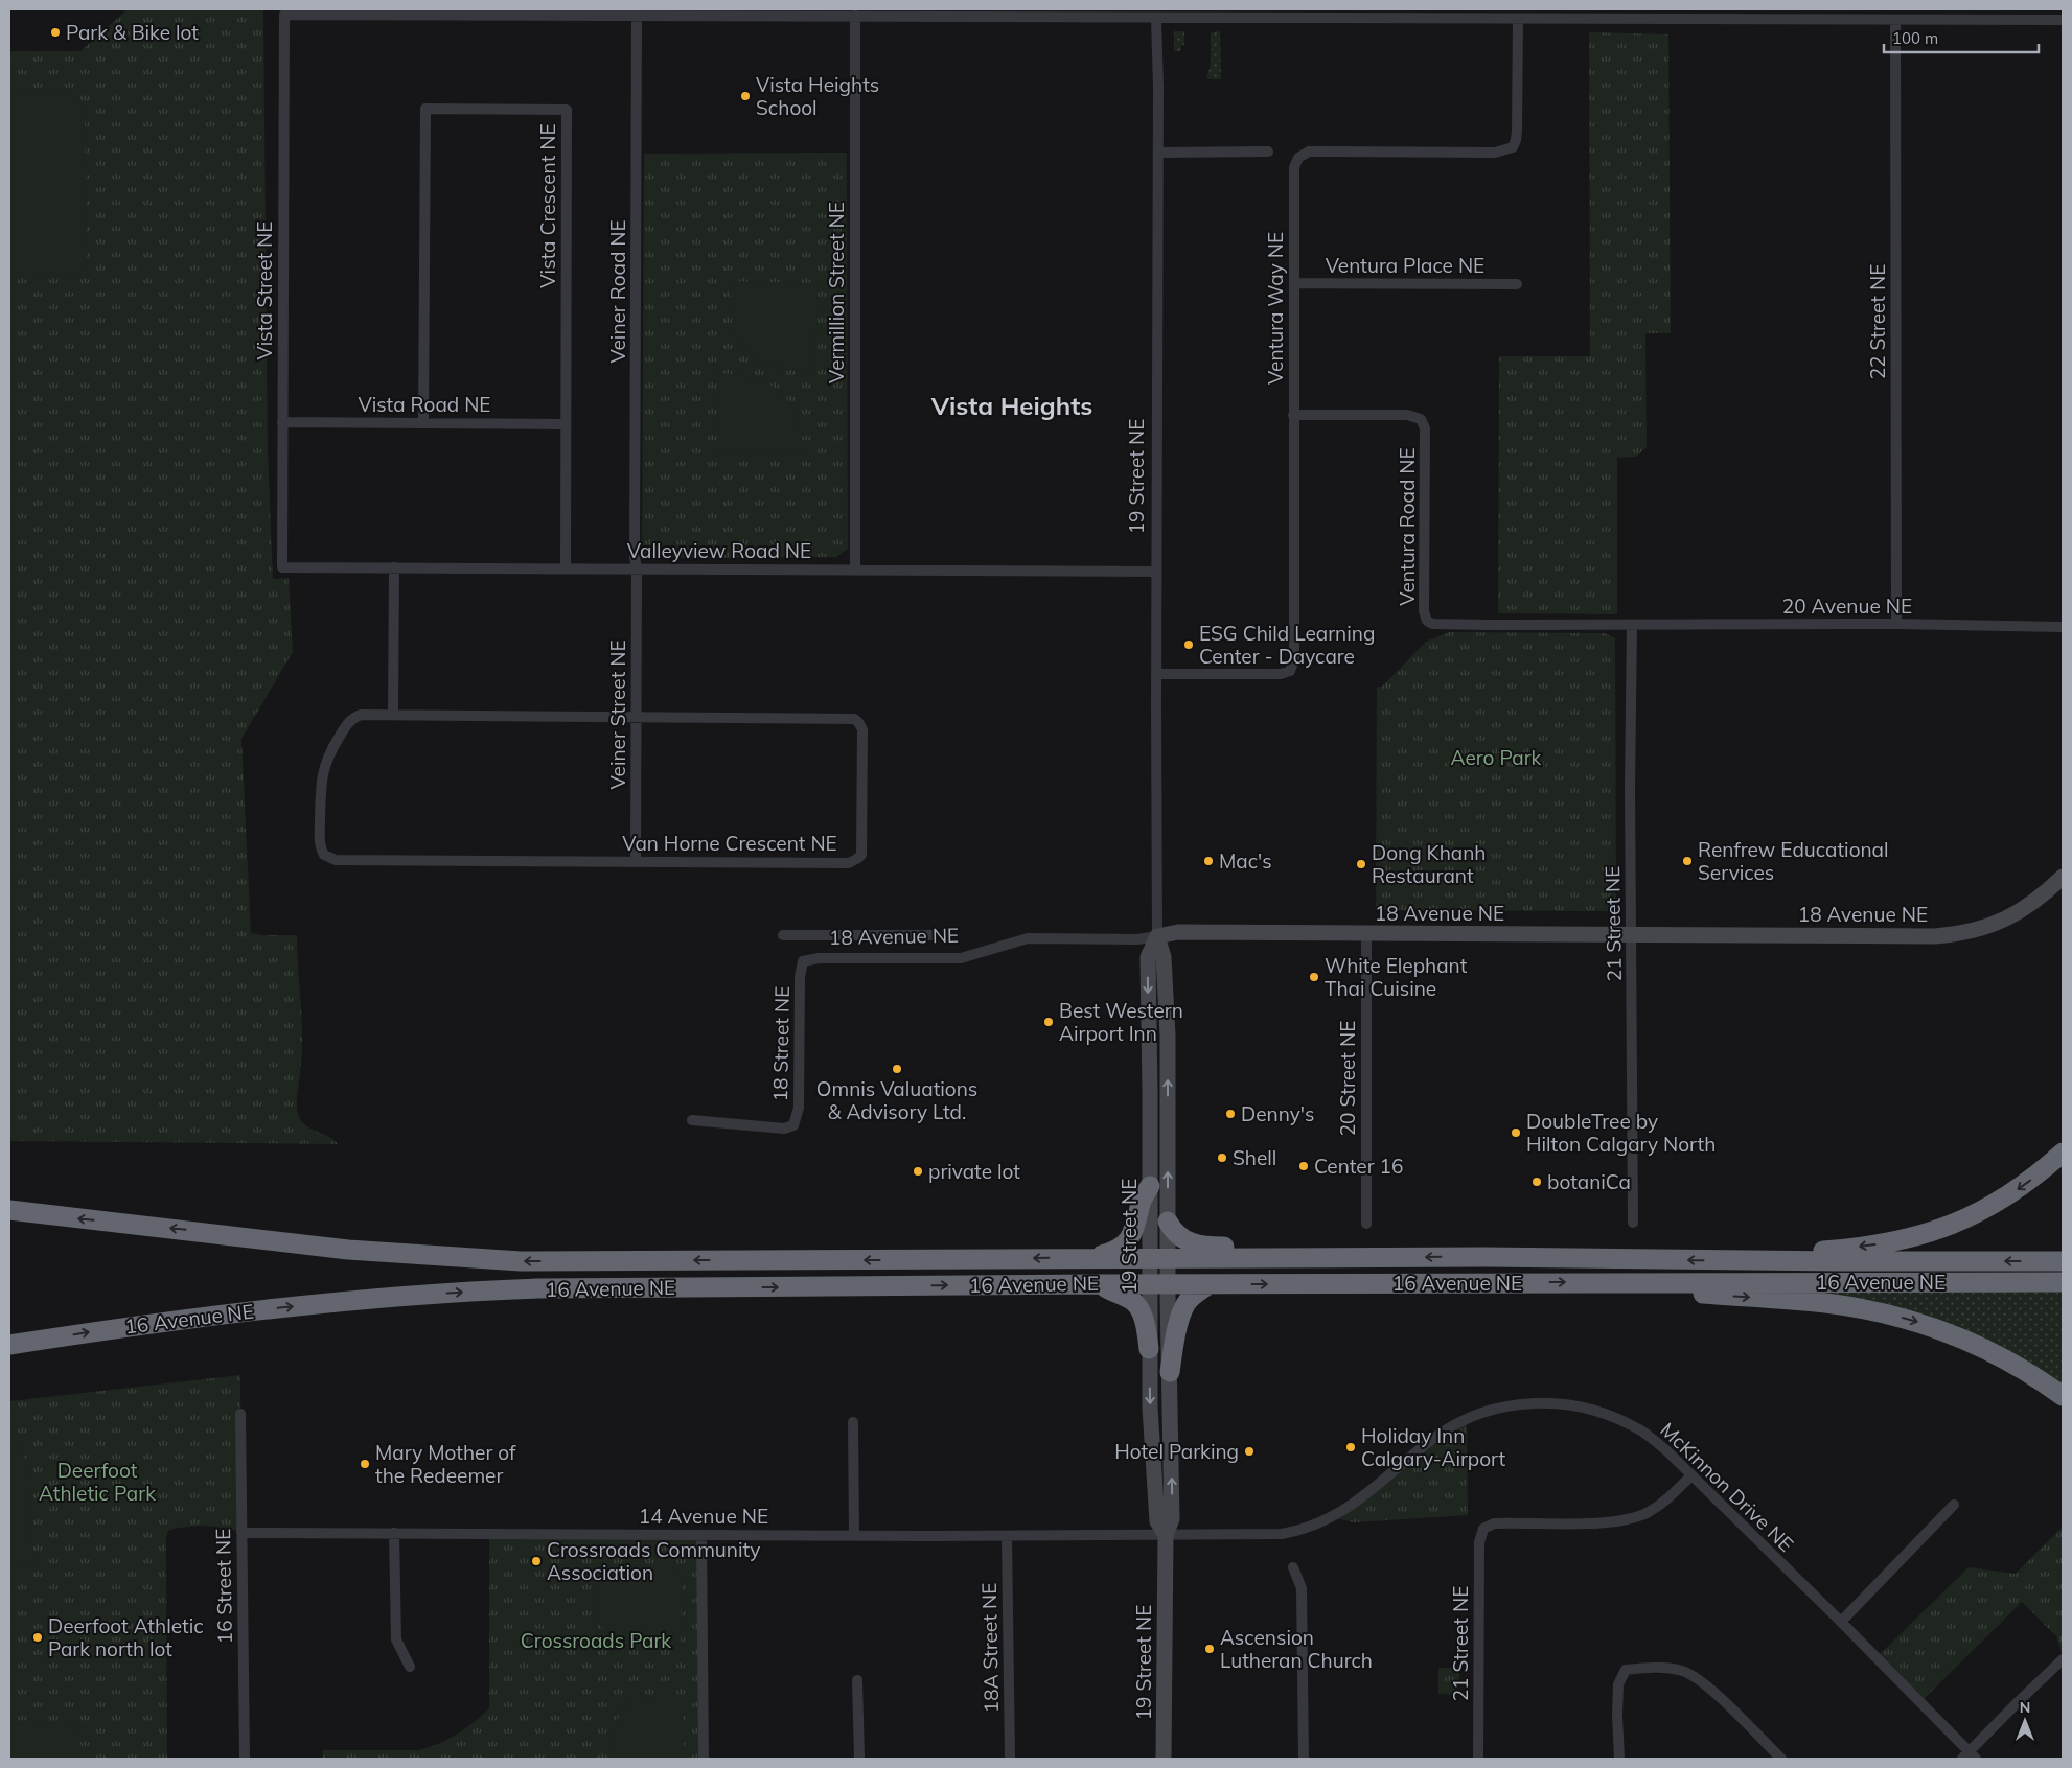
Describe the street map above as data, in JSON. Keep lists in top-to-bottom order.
{
  "streets": {
    "highway": ["16 Avenue NE"],
    "street": [
      "Vista Crescent NE",
      "Ventura Place NE",
      "Vista Street NE",
      "Veiner Road NE",
      "Vermillion Street NE",
      "Ventura Way NE",
      "22 Street NE",
      "Vista Road NE",
      "19 Street NE",
      "Ventura Road NE",
      "Valleyview Road NE",
      "20 Avenue NE",
      "Veiner Street NE",
      "Van Horne Crescent NE",
      "18 Avenue NE",
      "21 Street NE",
      "18 Street NE",
      "20 Street NE",
      "McKinnon Drive NE",
      "14 Avenue NE",
      "16 Street NE",
      "18A Street NE"
    ]
  },
  "crossings": [
    ["Vista Crescent NE", "Vista Road NE"],
    ["Vista Crescent NE", "Valleyview Road NE"],
    ["Ventura Place NE", "Ventura Way NE"],
    ["Vista Street NE", "Veiner Road NE"],
    ["Vista Street NE", "Vista Road NE"],
    ["Vista Street NE", "Valleyview Road NE"],
    ["Veiner Road NE", "Valleyview Road NE"],
    ["Veiner Road NE", "Veiner Street NE"],
    ["Vermillion Street NE", "Valleyview Road NE"],
    ["Ventura Way NE", "19 Street NE"],
    ["Ventura Way NE", "Ventura Road NE"],
    ["22 Street NE", "20 Avenue NE"],
    ["19 Street NE", "Valleyview Road NE"],
    ["19 Street NE", "18 Avenue NE"],
    ["19 Street NE", "16 Avenue NE"],
    ["19 Street NE", "McKinnon Drive NE"],
    ["19 Street NE", "14 Avenue NE"],
    ["Ventura Road NE", "20 Avenue NE"],
    ["Ventura Road NE", "21 Street NE"],
    ["Valleyview Road NE", "Veiner Street NE"],
    ["20 Avenue NE", "21 Street NE"],
    ["Veiner Street NE", "Van Horne Crescent NE"],
    ["18 Avenue NE", "21 Street NE"],
    ["18 Avenue NE", "18 Street NE"],
    ["18 Avenue NE", "20 Street NE"],
    ["21 Street NE", "McKinnon Drive NE"],
    ["McKinnon Drive NE", "14 Avenue NE"],
    ["14 Avenue NE", "16 Street NE"],
    ["14 Avenue NE", "18A Street NE"]
  ],
  "districts": ["Vista Heights"],
  "parks": ["Aero Park", "Deerfoot Athletic Park", "Crossroads Park"],
  "places": [
    "Park & Bike lot",
    "Vista Heights School",
    "ESG Child Learning Center - Daycare",
    "Mac's",
    "Renfrew Educational Services",
    "Dong Khanh Restaurant",
    "White Elephant Thai Cuisine",
    "Best Western Airport Inn",
    "Omnis Valuations & Advisory Ltd.",
    "Denny's",
    "DoubleTree by Hilton Calgary North",
    "Shell",
    "Center 16",
    "private lot",
    "botaniCa",
    "Holiday Inn Calgary-Airport",
    "Hotel Parking",
    "Mary Mother of the Redeemer",
    "Crossroads Community Association",
    "Deerfoot Athletic Park north lot",
    "Ascension Lutheran Church"
  ],
  "scale_bar": "100 m",
  "north": "top"
}
